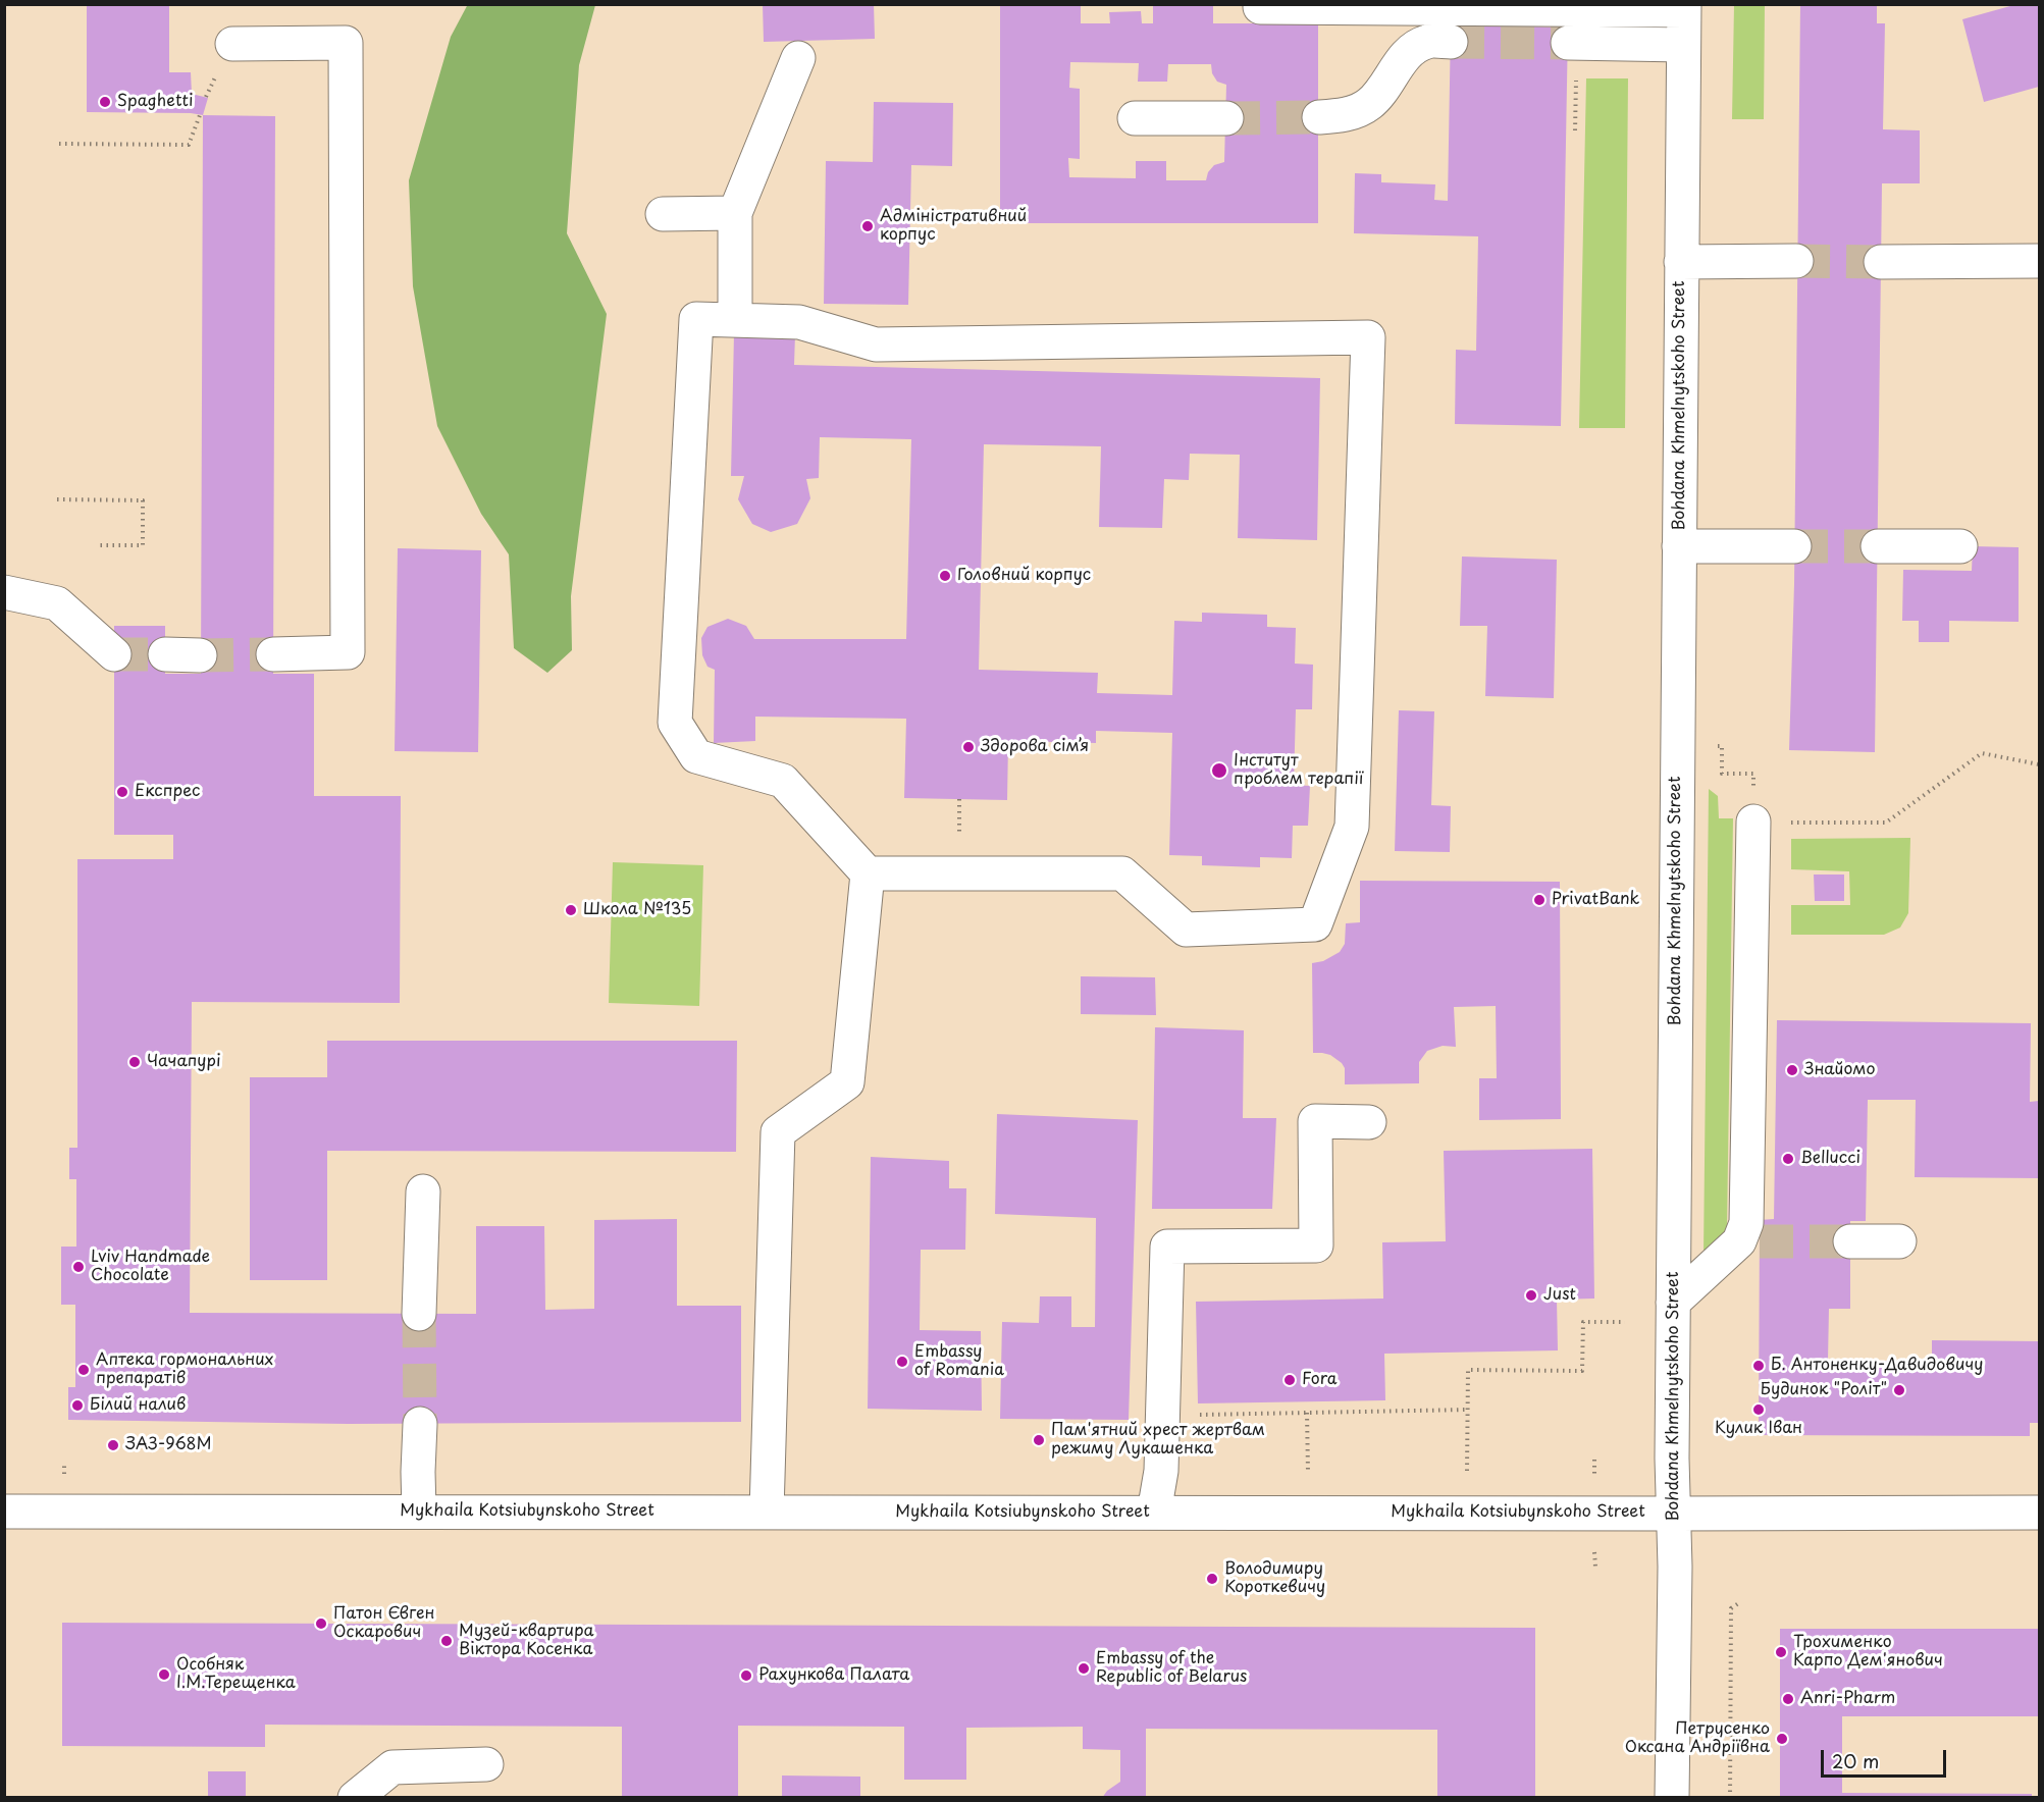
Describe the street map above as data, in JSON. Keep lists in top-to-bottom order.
{
  "streets": {
    "street": ["Bohdana Khmelnytskoho Street", "Mykhaila Kotsiubynskoho Street"]
  },
  "crossings": [
    ["Bohdana Khmelnytskoho Street", "Mykhaila Kotsiubynskoho Street"]
  ],
  "places": [
    "Spaghetti",
    "Адміністративний корпус",
    "Головний корпус",
    "Здорова сімʼя",
    "Інститут проблем терапії",
    "Експрес",
    "PrivatBank",
    "Школа №135",
    "Чачапурі",
    "Знайомо",
    "Bellucci",
    "Lviv Handmade Chocolate",
    "Just",
    "Embassy of Romania",
    "Б. Антоненку-Давидовичу",
    "Аптека гормональних препаратів",
    "Fora",
    "Будинок \"Роліт\"",
    "Білий налив",
    "Кулик Іван",
    "Пам'ятний хрест жертвам режиму Лукашенка",
    "ЗАЗ-968М",
    "Володимиру Короткевичу",
    "Патон Євген Оскарович",
    "Музей-квартира Віктора Косенка",
    "Трохименко Карпо Дем'янович",
    "Embassy of the Republic of Belarus",
    "Особняк І.М.Терещенка",
    "Рахункова Палата",
    "Anri-Pharm",
    "Петрусенко Оксана Андріївна"
  ],
  "scale_bar": "20 m"
}
